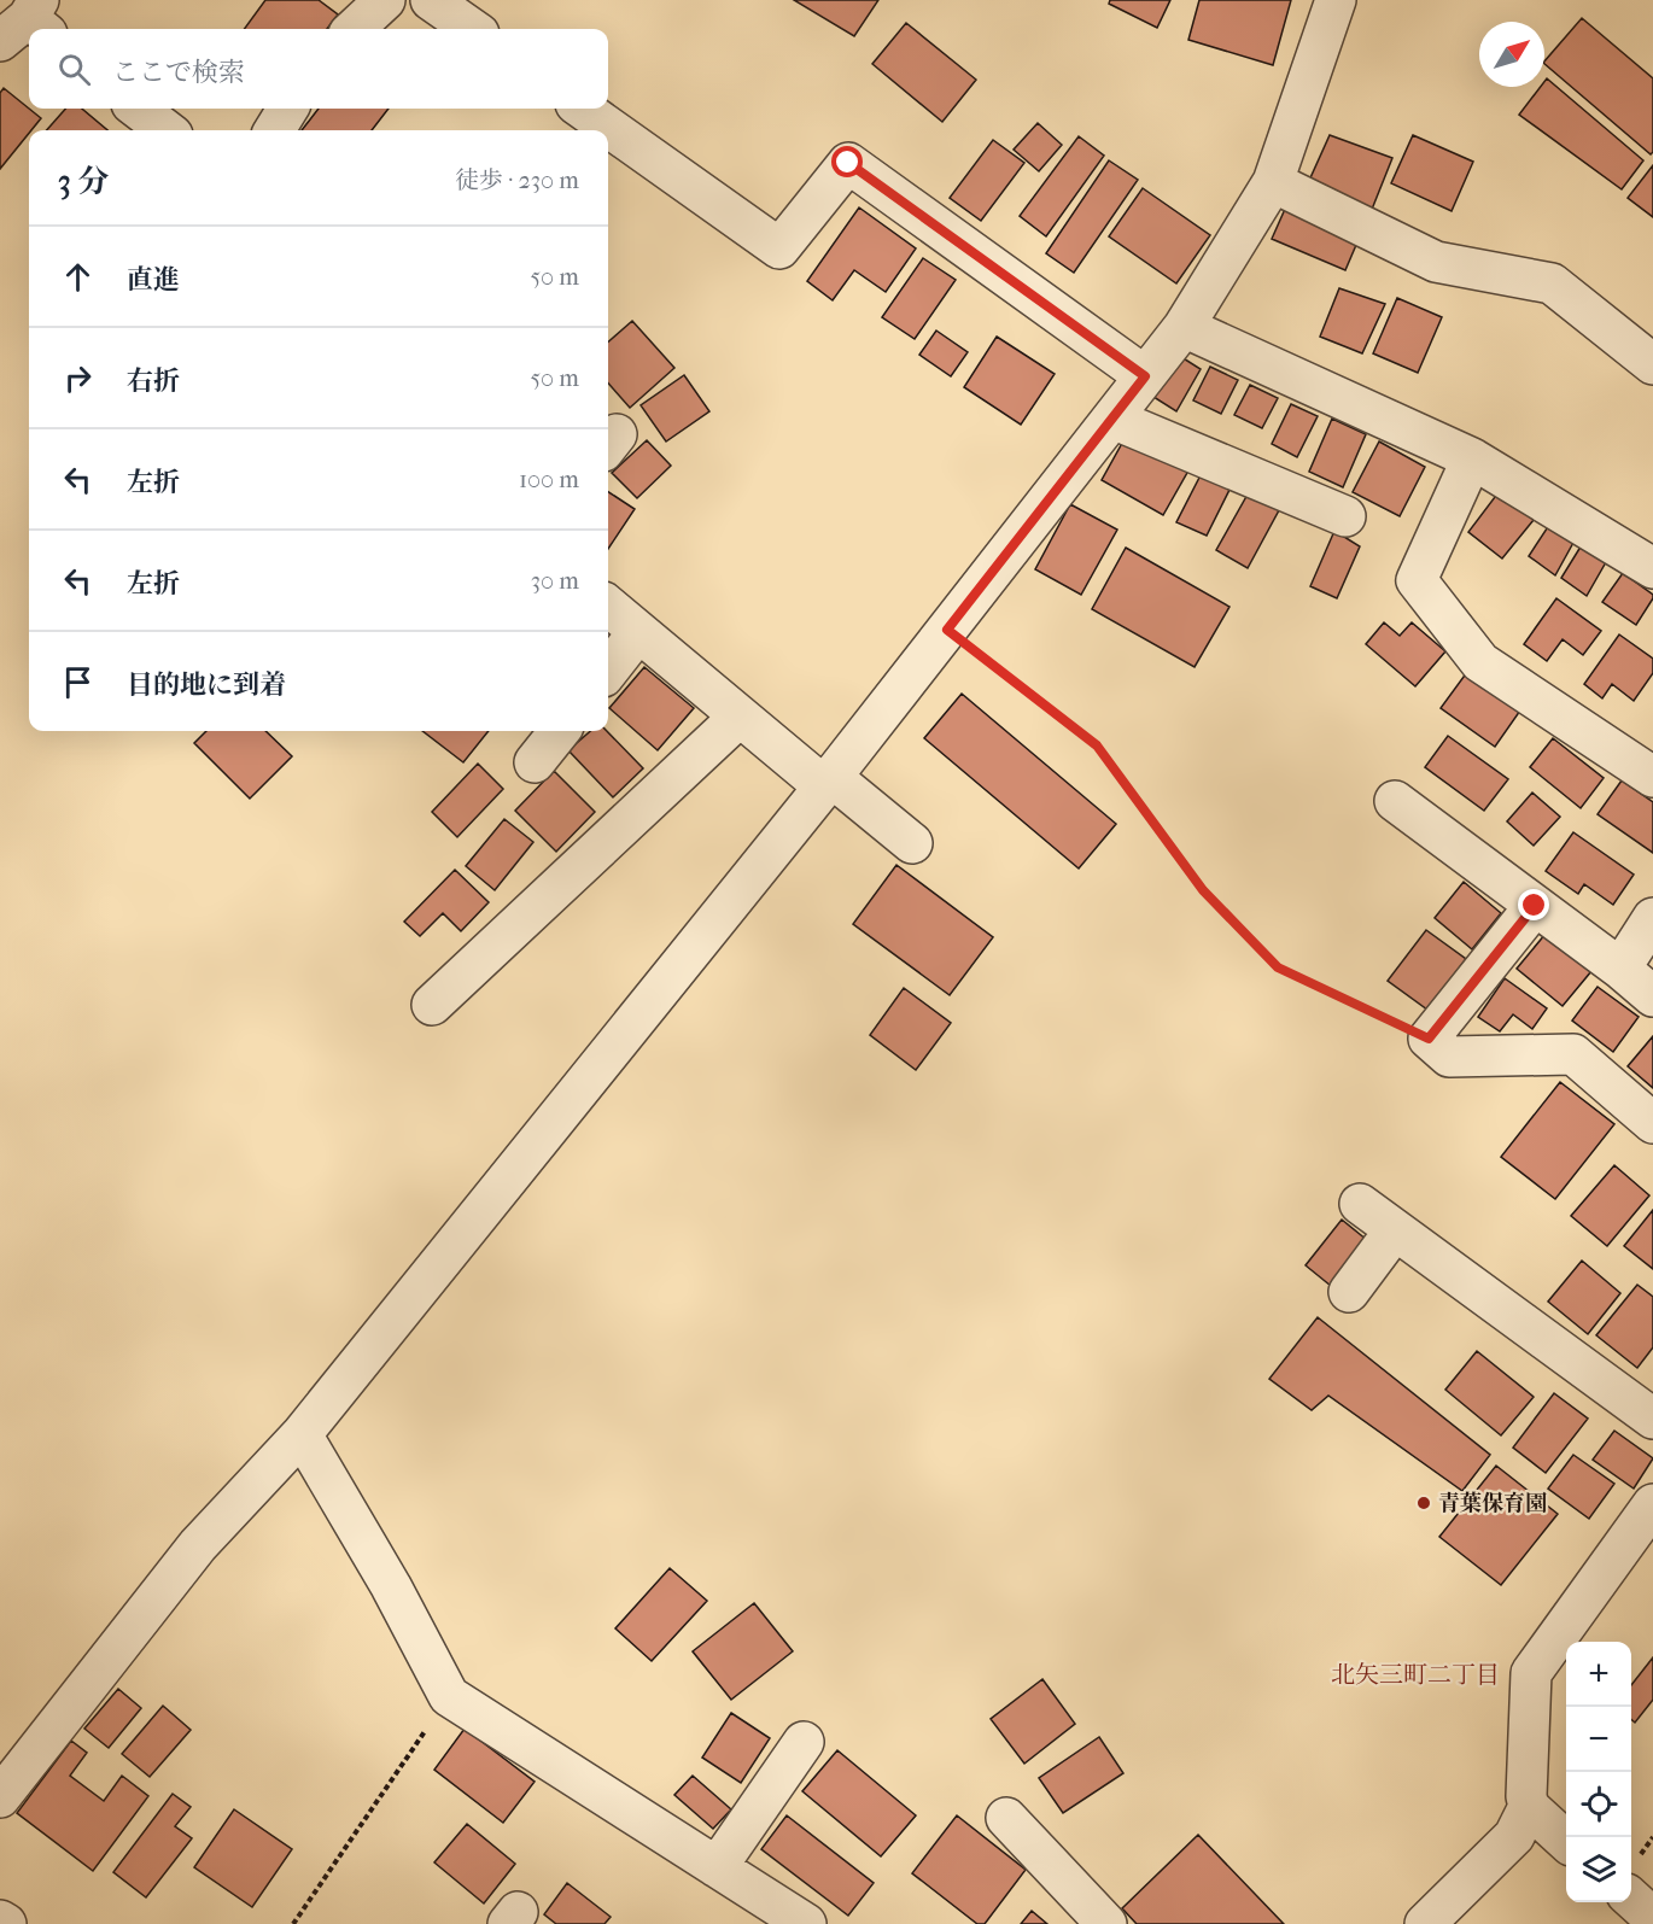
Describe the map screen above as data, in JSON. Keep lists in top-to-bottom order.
{
  "districts": ["北矢三町二丁目"],
  "places": ["青葉保育園"],
  "north": "top right",
  "page": {
    "search": "ここで検索",
    "heading": ["3 分", "徒歩 · 230 m"],
    "list": [
      ["直進", "50 m"],
      ["右折", "50 m"],
      ["左折", "100 m"],
      ["左折", "30 m"],
      "目的地に到着"
    ],
    "map_buttons": ["+", "−"]
  }
}
